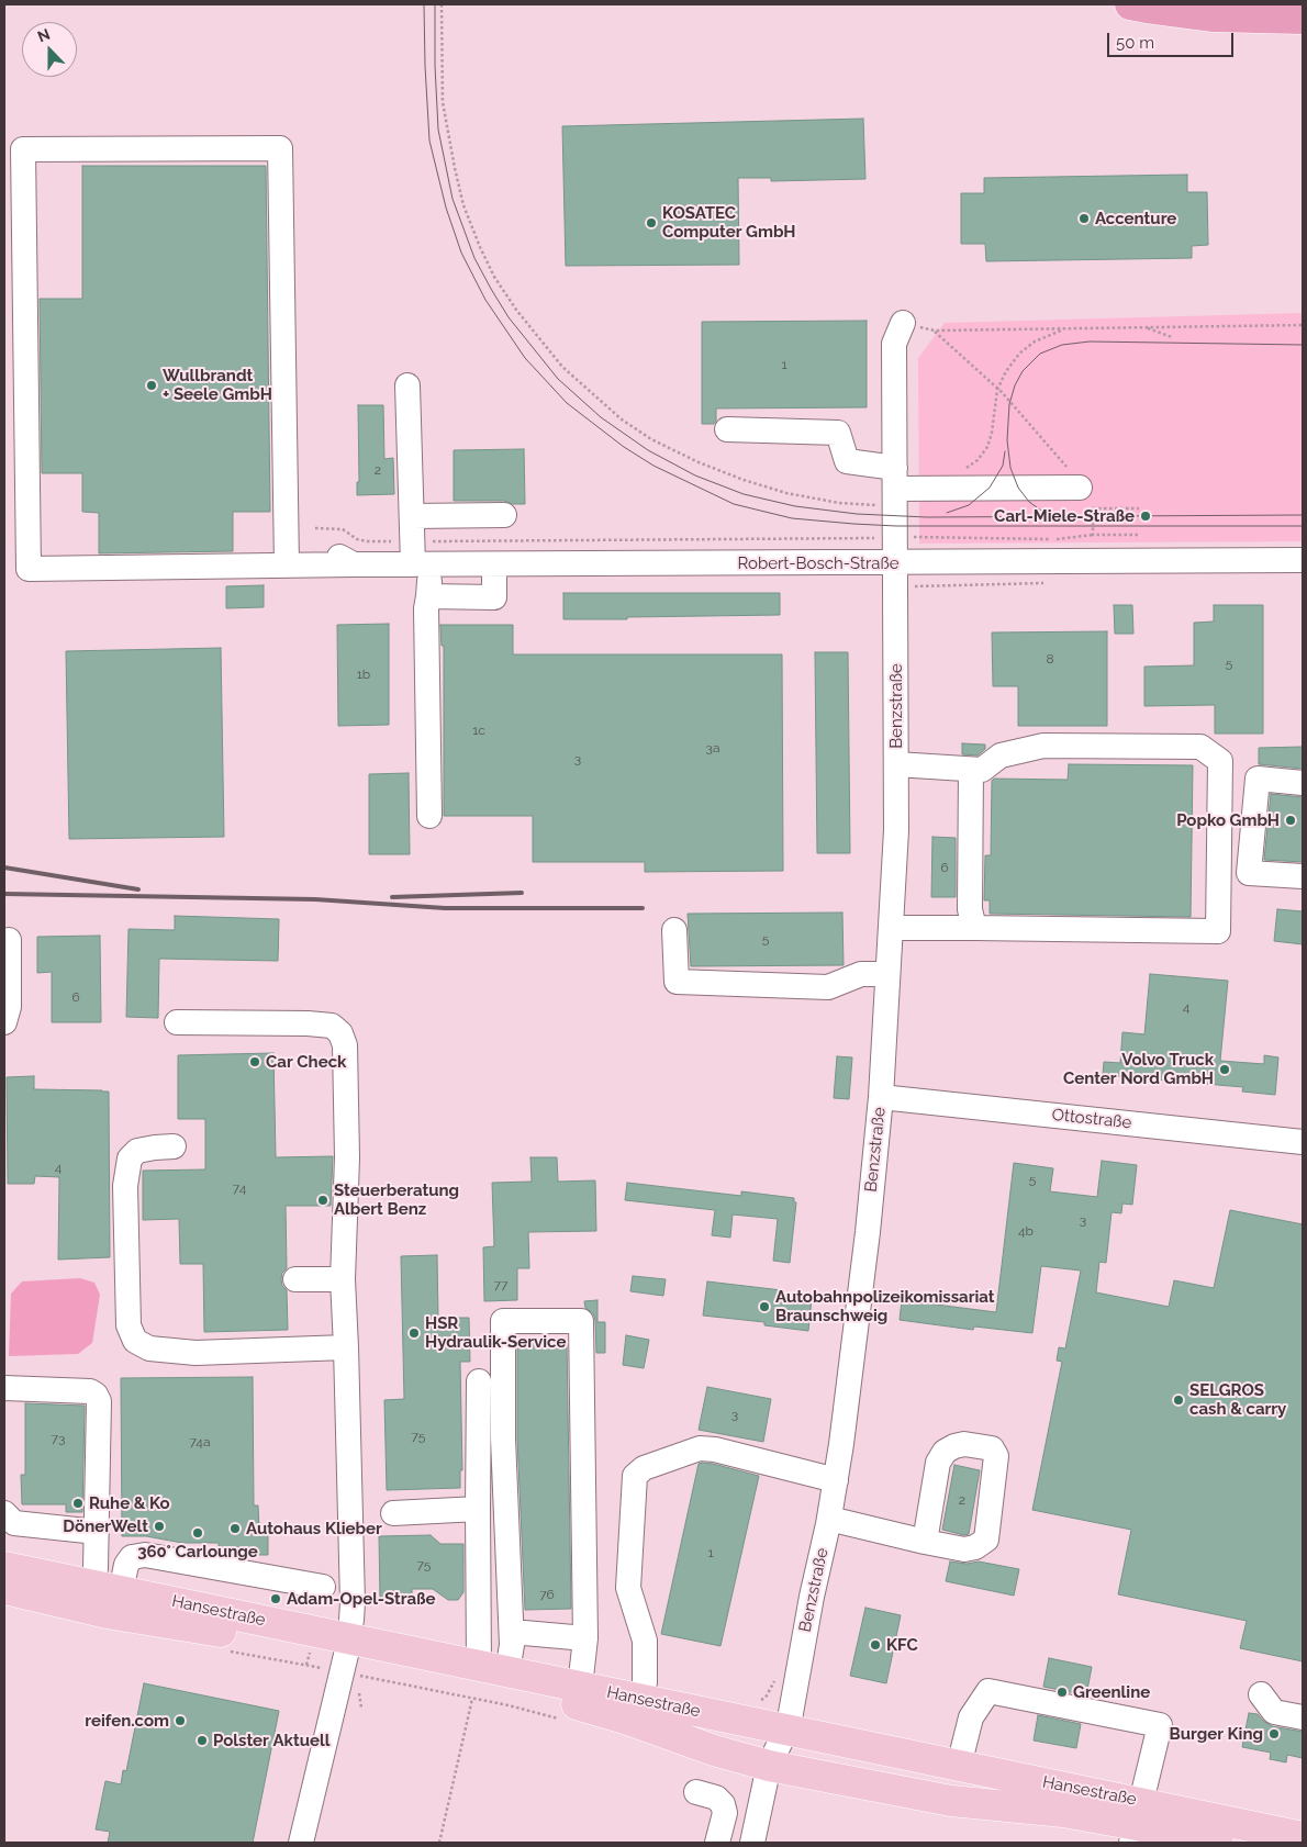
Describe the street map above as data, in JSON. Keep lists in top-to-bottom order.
{
  "streets": {
    "main road": ["Hansestraße"],
    "street": ["Robert-Bosch-Straße", "Benzstraße", "Ottostraße"]
  },
  "crossings": [
    ["Robert-Bosch-Straße", "Benzstraße"],
    ["Benzstraße", "Ottostraße"],
    ["Benzstraße", "Hansestraße"]
  ],
  "places": [
    "Accenture",
    "KOSATEC Computer GmbH",
    "Wullbrandt + Seele GmbH",
    "Carl-Miele-Straße",
    "Popko GmbH",
    "Car Check",
    "Volvo Truck Center Nord GmbH",
    "Steuerberatung Albert Benz",
    "Autobahnpolizeikomissariat Braunschweig",
    "HSR Hydraulik-Service",
    "SELGROS cash & carry",
    "Ruhe & Ko",
    "DönerWelt",
    "Autohaus Klieber",
    "360° Carlounge",
    "Adam-Opel-Straße",
    "KFC",
    "Greenline",
    "reifen.com",
    "Burger King",
    "Polster Aktuell"
  ],
  "house_numbers": [
    "1",
    "2",
    "8",
    "5",
    "1b",
    "1c",
    "3a",
    "3",
    "6",
    "5",
    "6",
    "4",
    "4",
    "5",
    "74",
    "3",
    "4b",
    "77",
    "3",
    "75",
    "73",
    "74a",
    "2",
    "1",
    "75",
    "76"
  ],
  "scale_bar": "50 m",
  "north": "top"
}
